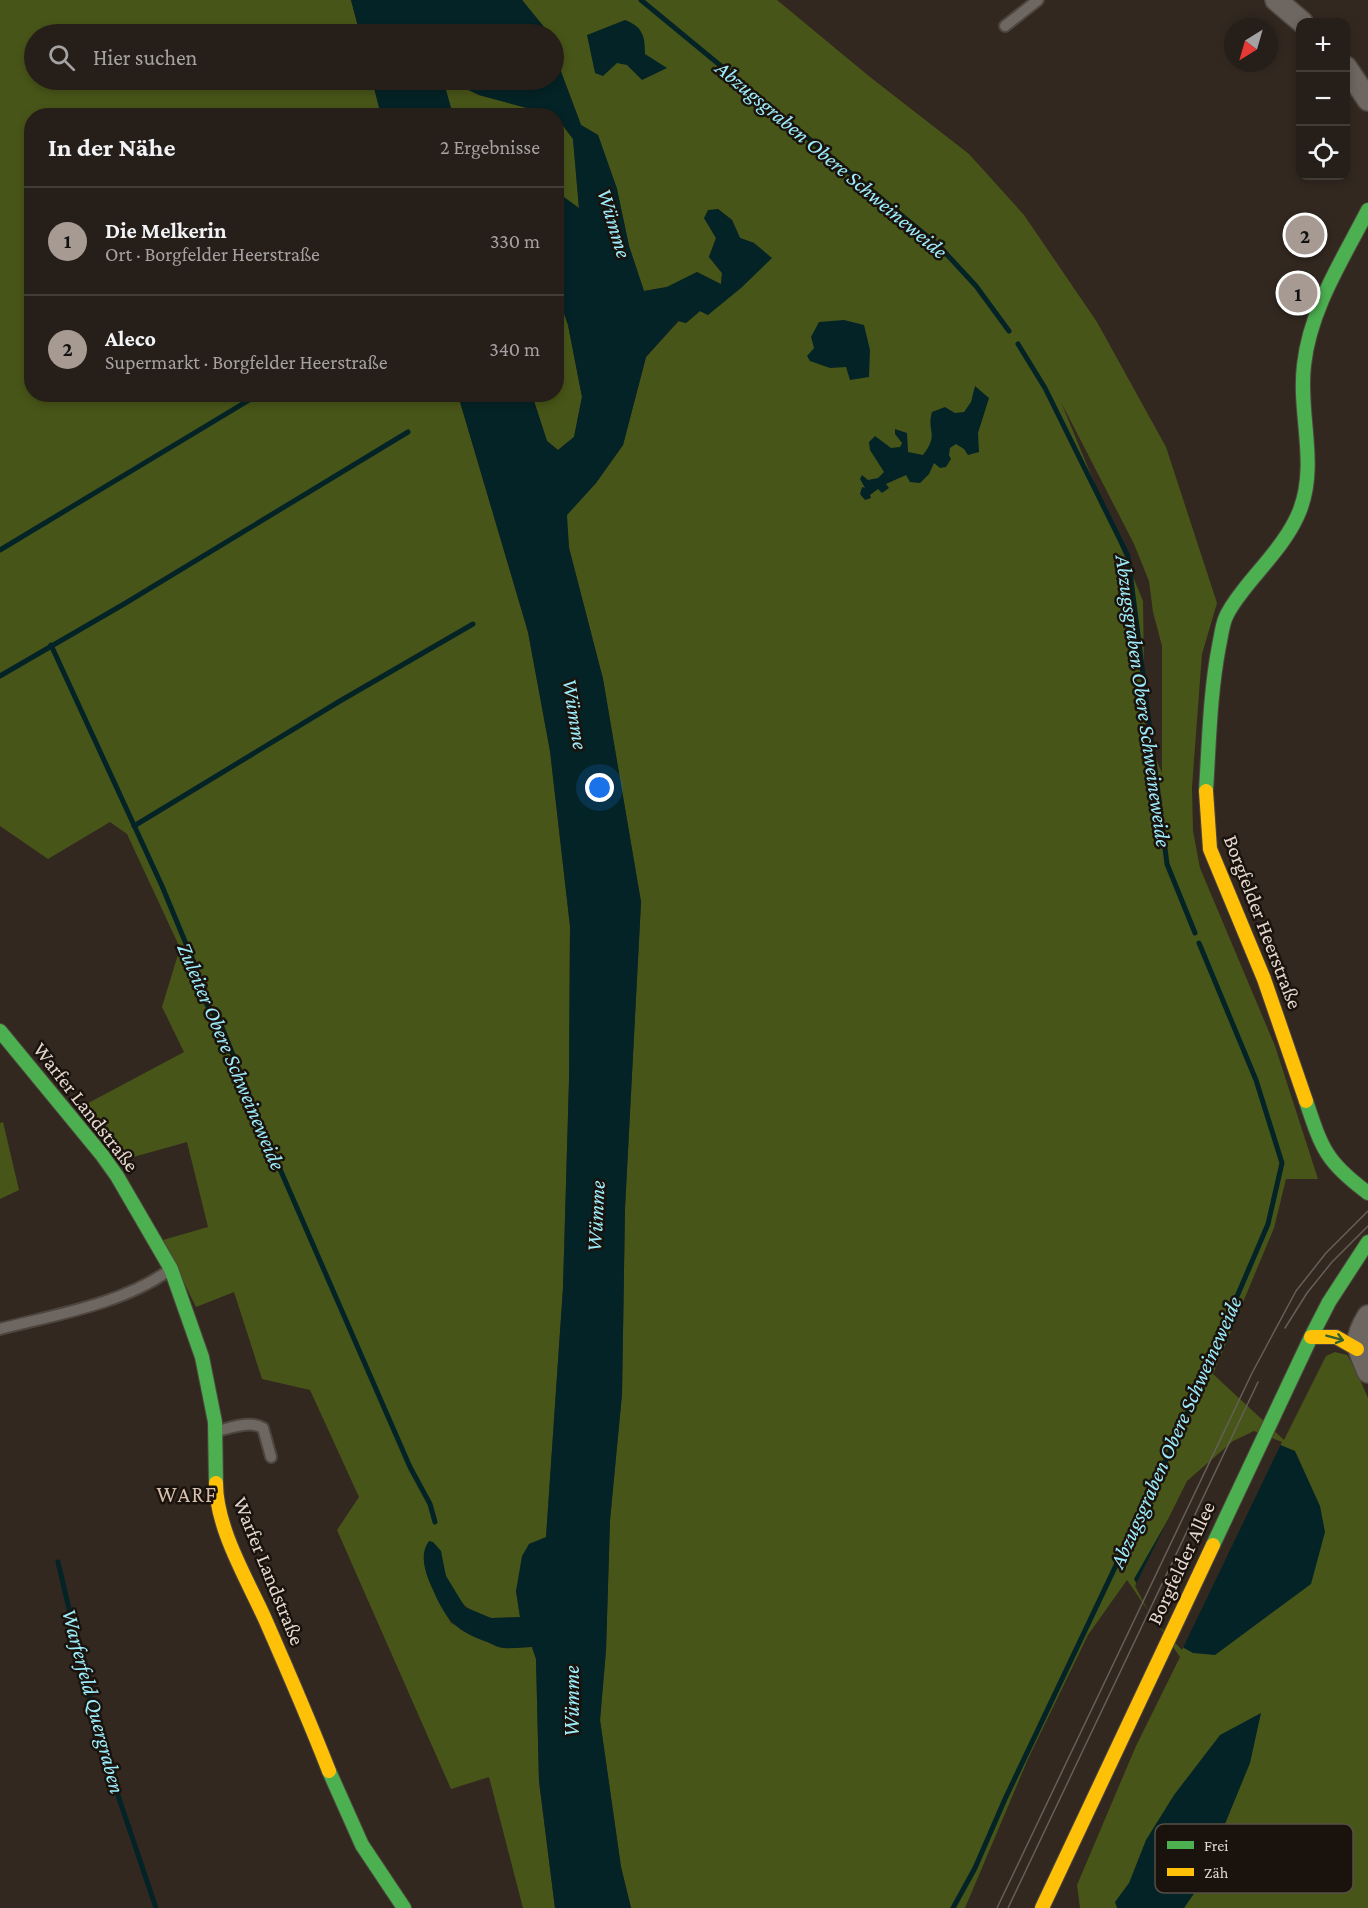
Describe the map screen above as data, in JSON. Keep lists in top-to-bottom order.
{
  "streets": {
    "street": ["Borgfelder Heerstraße", "Warfer Landstraße", "Borgfelder Allee"]
  },
  "districts": ["WARF"],
  "water": [
    "Abzugsgraben Obere Schweineweide",
    "Wümme",
    "Zuleiter Obere Schweineweide",
    "Warferfeld Quergraben"
  ],
  "legend": ["Frei", "Zäh"],
  "north": "bottom left",
  "page": {
    "map_buttons": ["+", "−"],
    "search": "Hier suchen",
    "heading": ["In der Nähe", "2 Ergebnisse"],
    "list": [
      {
        "mark": "1",
        "name": "Die Melkerin",
        "note": "Ort · Borgfelder Heerstraße",
        "value": "330 m"
      },
      {
        "mark": "2",
        "name": "Aleco",
        "note": "Supermarkt · Borgfelder Heerstraße",
        "value": "340 m"
      }
    ],
    "pins": ["2", "1"]
  }
}
